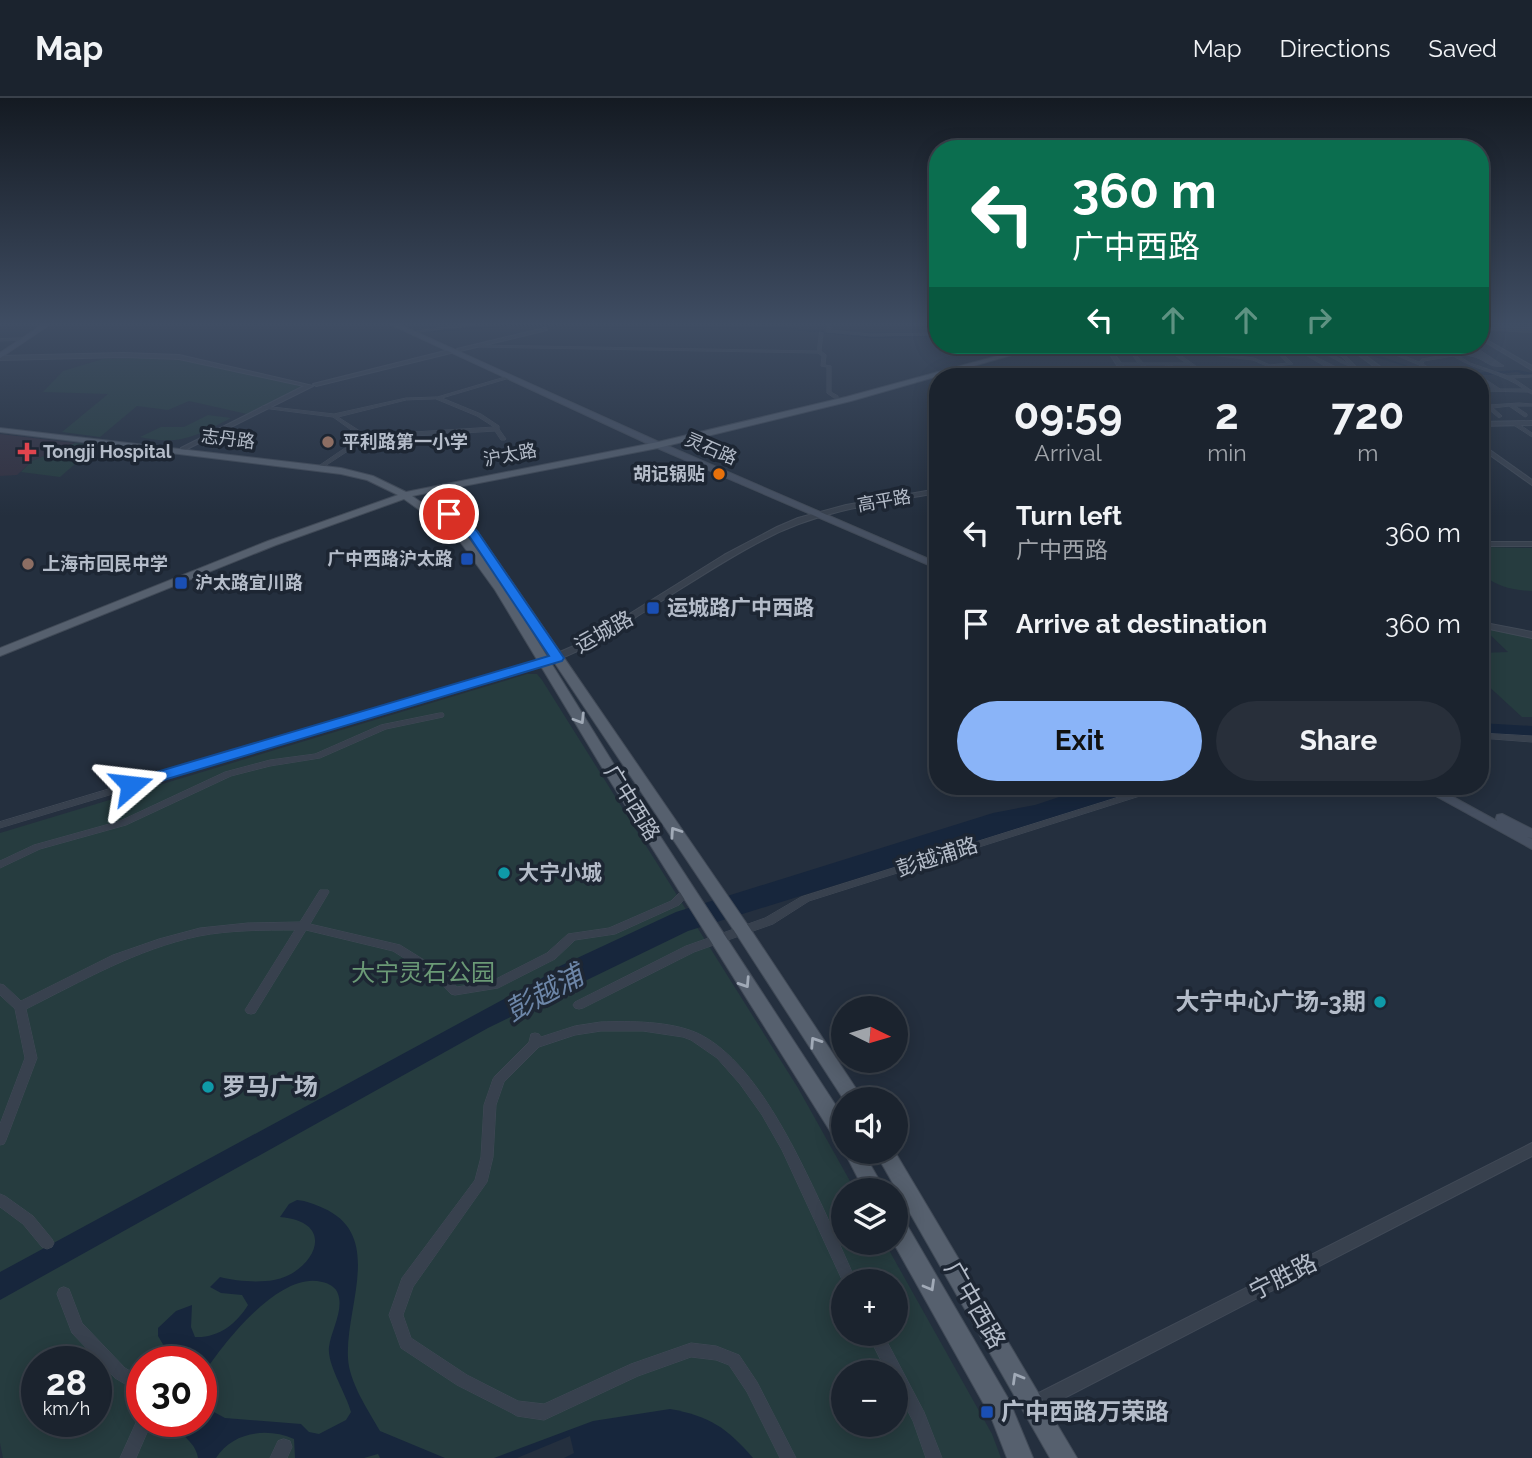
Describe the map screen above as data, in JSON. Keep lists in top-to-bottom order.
{
  "streets": {
    "main road": [
      "志丹路",
      "灵石路",
      "沪太路",
      "广中西路"
    ],
    "street": [
      "高平路",
      "运城路",
      "彭越浦路",
      "宁胜路"
    ]
  },
  "crossings": [
    ["志丹路", "沪太路"],
    ["志丹路", "广中西路"],
    ["灵石路", "沪太路"],
    ["灵石路", "高平路"],
    ["灵石路", "运城路"],
    ["沪太路", "广中西路"],
    ["高平路", "运城路"],
    ["运城路", "广中西路"],
    ["广中西路", "彭越浦路"],
    ["广中西路", "宁胜路"]
  ],
  "water": ["彭越浦"],
  "parks": ["大宁灵石公园"],
  "places": {
    "other": [
      "平利路第一小学",
      "胡记锅贴",
      "上海市回民中学",
      "大宁小城",
      "大宁中心广场-3期",
      "罗马广场"
    ],
    "health": ["Tongji Hospital"],
    "transit": [
      "广中西路沪太路",
      "沪太路宜川路",
      "运城路广中西路",
      "广中西路万荣路"
    ]
  },
  "north": "right",
  "page": {
    "header": "Map",
    "nav": ["Map", "Directions", "Saved"],
    "turn": ["360 m", "广中西路"],
    "eta": [
      "09:59",
      "Arrival",
      "2",
      "min",
      "720",
      "m"
    ],
    "list": [
      {
        "name": "Turn left",
        "note": "广中西路",
        "value": "360 m"
      },
      {
        "name": "Arrive at destination",
        "value": "360 m"
      }
    ],
    "buttons": ["Exit", "Share"],
    "map_buttons": ["+", "−"],
    "speed": "28 km/h",
    "limit": "30"
  }
}
